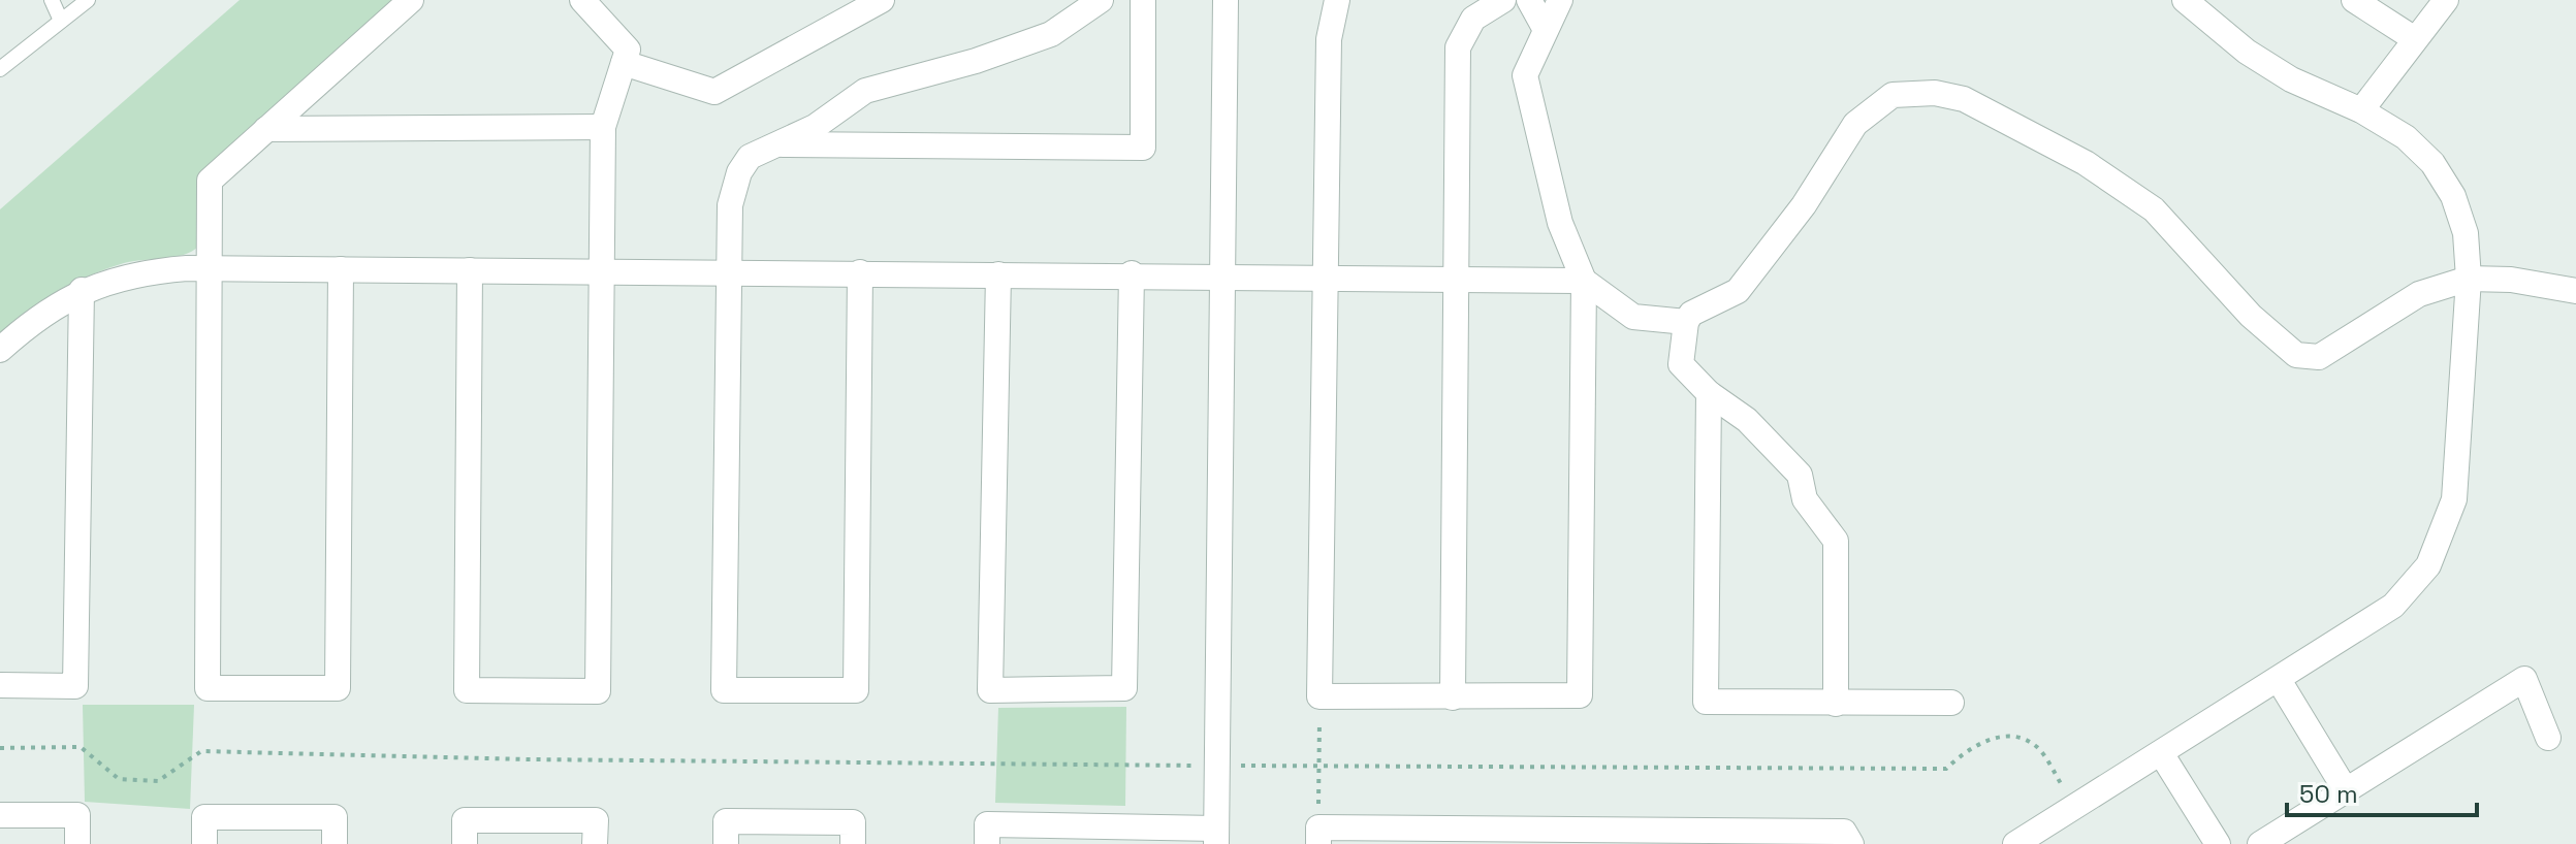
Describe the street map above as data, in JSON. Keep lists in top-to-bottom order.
{
  "scale_bar": "50 m"
}
